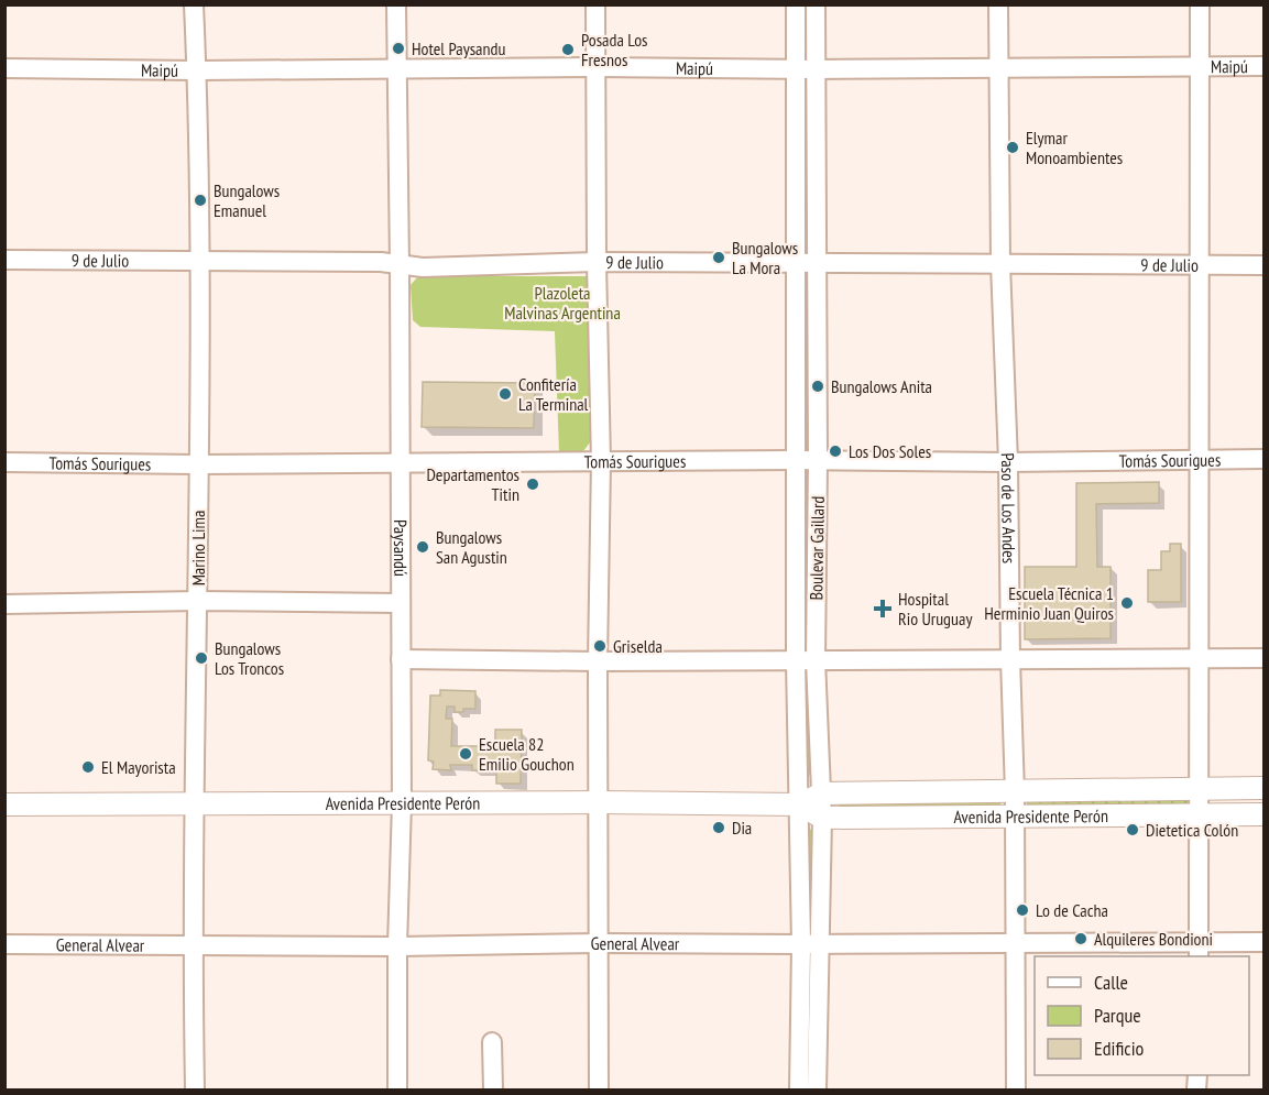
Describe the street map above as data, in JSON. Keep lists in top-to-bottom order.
{
  "streets": {
    "main road": ["Avenida Presidente Perón"],
    "street": [
      "Maipú",
      "9 de Julio",
      "Tomás Sourigues",
      "Paso de Los Andes",
      "Marino Lima",
      "Paysandú",
      "Boulevar Gaillard",
      "General Alvear"
    ]
  },
  "crossings": [
    ["Maipú", "Paso de Los Andes"],
    ["Maipú", "Marino Lima"],
    ["Maipú", "Paysandú"],
    ["Maipú", "Boulevar Gaillard"],
    ["9 de Julio", "Paso de Los Andes"],
    ["9 de Julio", "Marino Lima"],
    ["9 de Julio", "Paysandú"],
    ["9 de Julio", "Boulevar Gaillard"],
    ["Tomás Sourigues", "Paso de Los Andes"],
    ["Tomás Sourigues", "Marino Lima"],
    ["Tomás Sourigues", "Paysandú"],
    ["Tomás Sourigues", "Boulevar Gaillard"],
    ["Paso de Los Andes", "Avenida Presidente Perón"],
    ["Paso de Los Andes", "General Alvear"],
    ["Marino Lima", "Avenida Presidente Perón"],
    ["Marino Lima", "General Alvear"],
    ["Paysandú", "Avenida Presidente Perón"],
    ["Paysandú", "General Alvear"],
    ["Boulevar Gaillard", "Avenida Presidente Perón"],
    ["Boulevar Gaillard", "General Alvear"]
  ],
  "parks": ["Plazoleta Malvinas Argentina"],
  "places": {
    "other": [
      "Hotel Paysandu",
      "Posada Los Fresnos",
      "Elymar Monoambientes",
      "Bungalows Emanuel",
      "Bungalows La Mora",
      "Bungalows Anita",
      "Confitería La Terminal",
      "Los Dos Soles",
      "Departamentos Titin",
      "Bungalows San Agustin",
      "Escuela Técnica 1 Herminio Juan Quiros",
      "Griselda",
      "Bungalows Los Troncos",
      "Escuela 82 Emilio Gouchon",
      "El Mayorista",
      "Dia",
      "Dietetica Colón",
      "Lo de Cacha",
      "Alquileres Bondioni"
    ],
    "health": ["Hospital Rio Uruguay"]
  },
  "legend": ["Calle", "Parque", "Edificio"]
}
